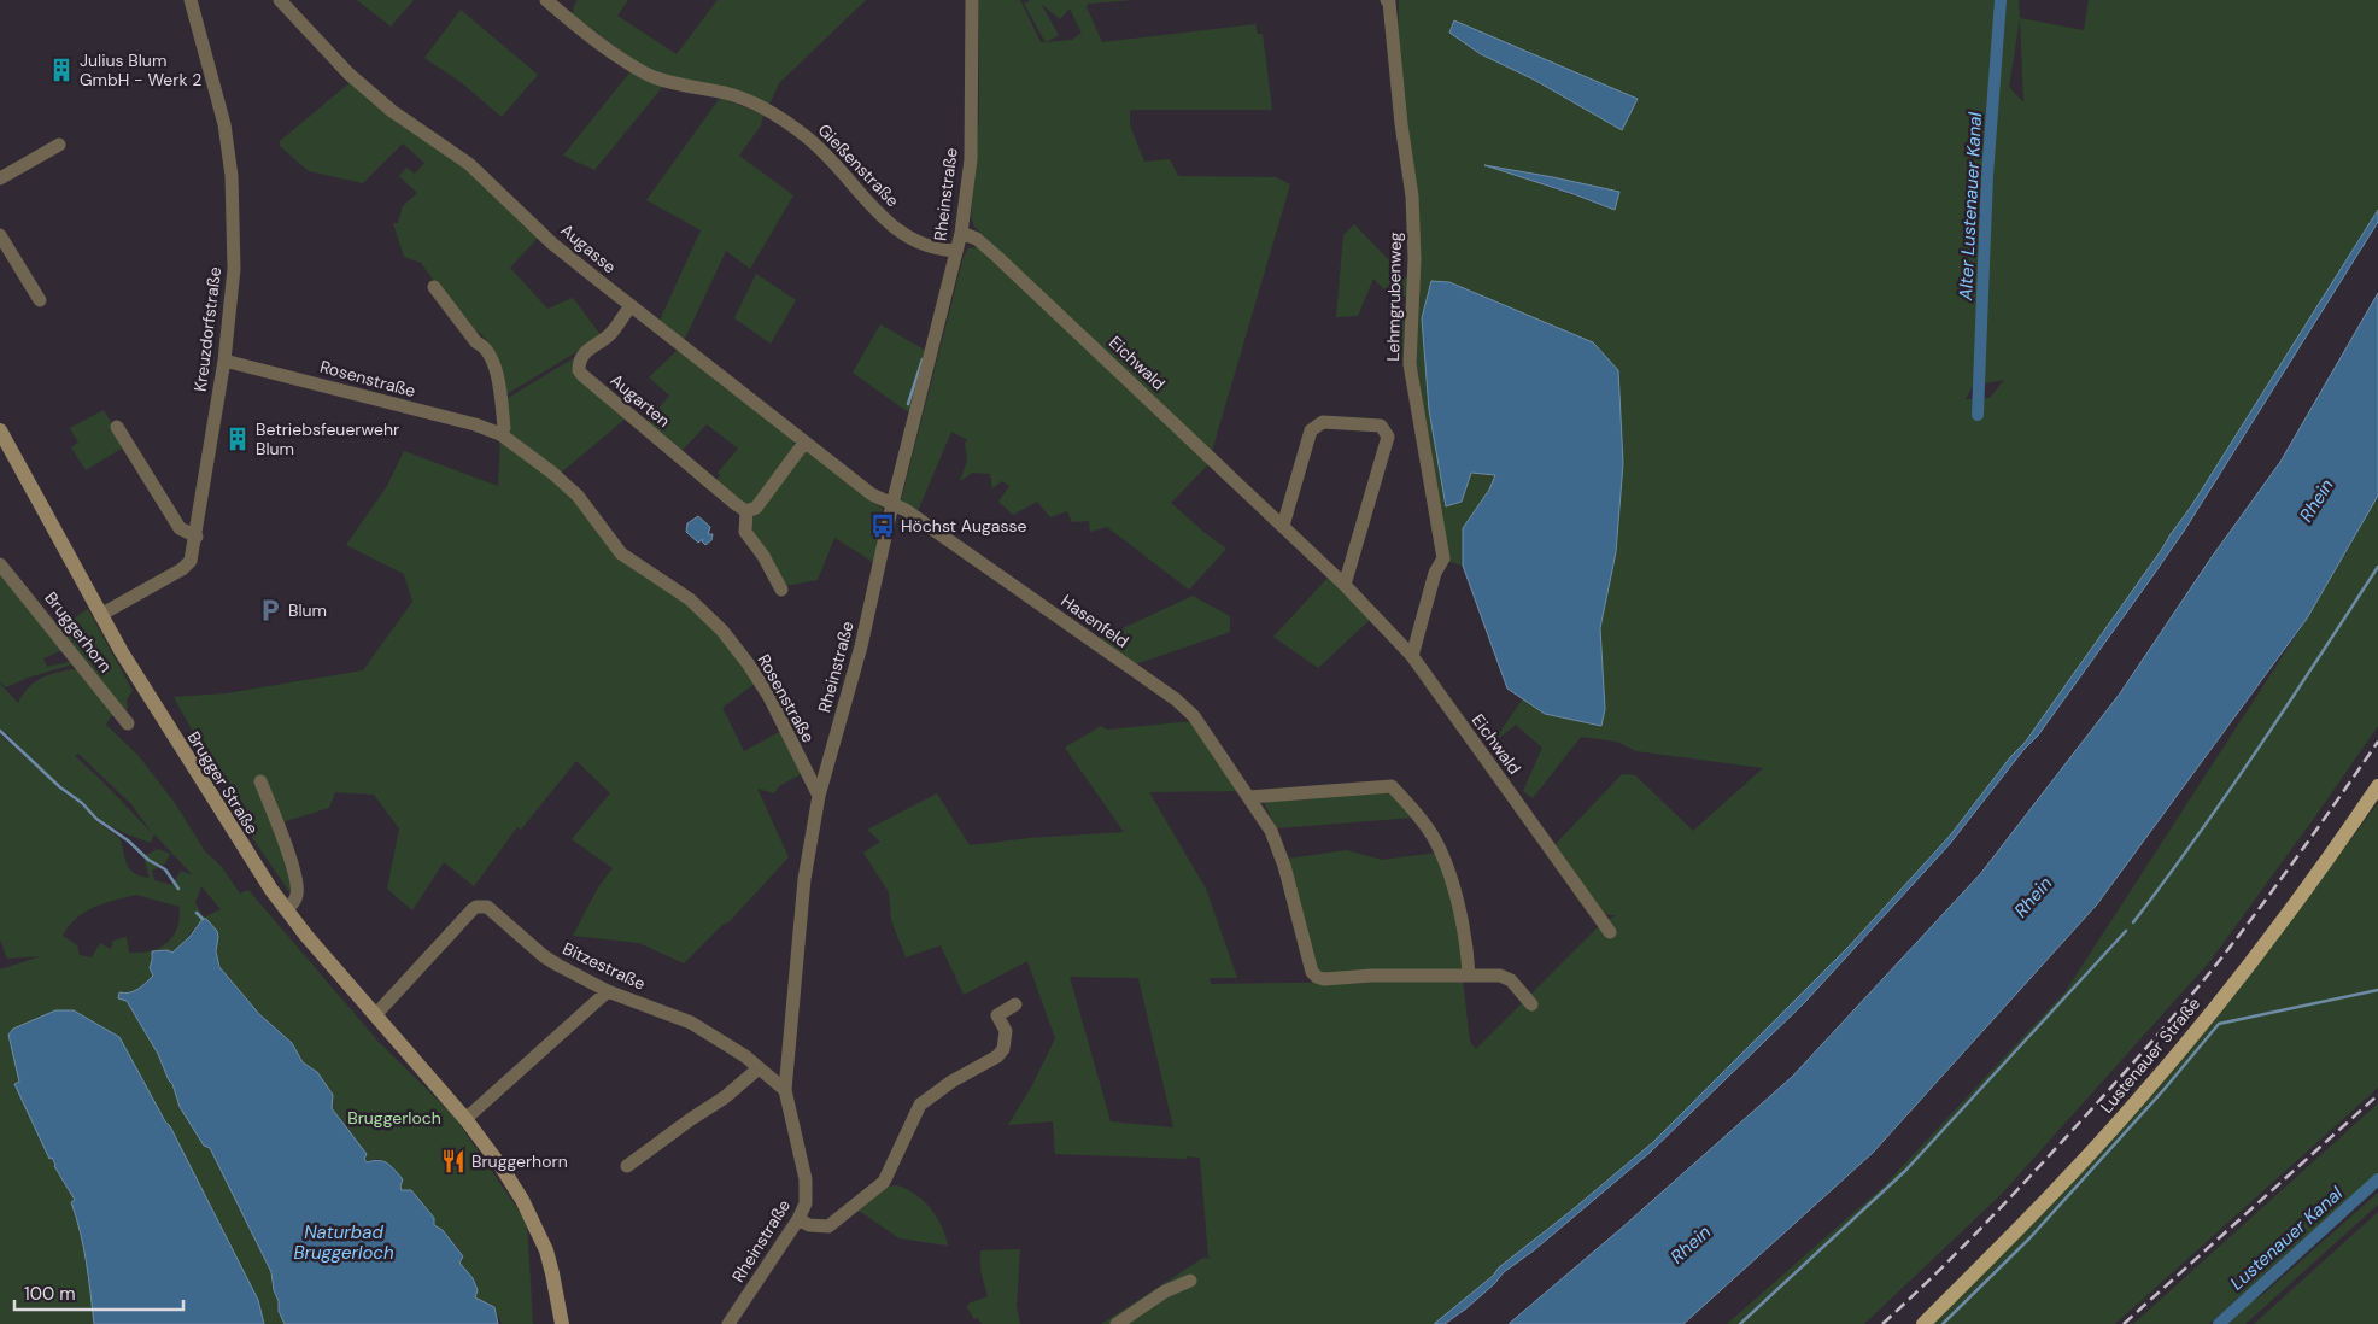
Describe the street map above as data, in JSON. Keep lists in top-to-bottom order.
{
  "streets": {
    "main road": ["Brugger Straße", "Lustenauer Straße"],
    "street": [
      "Gießenstraße",
      "Rheinstraße",
      "Augasse",
      "Lehmgrubenweg",
      "Kreuzdorfstraße",
      "Eichwald",
      "Rosenstraße",
      "Augarten",
      "Hasenfeld",
      "Bruggerhorn",
      "Bitzestraße"
    ]
  },
  "crossings": [
    ["Gießenstraße", "Rheinstraße"],
    ["Rheinstraße", "Augasse"],
    ["Rheinstraße", "Eichwald"],
    ["Rheinstraße", "Rosenstraße"],
    ["Rheinstraße", "Hasenfeld"],
    ["Rheinstraße", "Bitzestraße"],
    ["Augasse", "Augarten"],
    ["Augasse", "Hasenfeld"],
    ["Lehmgrubenweg", "Eichwald"],
    ["Kreuzdorfstraße", "Rosenstraße"],
    ["Kreuzdorfstraße", "Brugger Straße"],
    ["Brugger Straße", "Bitzestraße"]
  ],
  "water": [
    "Alter Lustenauer Kanal",
    "Rhein",
    "Naturbad Bruggerloch",
    "Lustenauer Kanal"
  ],
  "parks": ["Bruggerloch"],
  "places": {
    "building": ["Julius Blum GmbH - Werk 2", "Betriebsfeuerwehr Blum"],
    "bus stop": ["Höchst Augasse"],
    "parking": ["Blum"],
    "restaurant": ["Bruggerhorn"]
  },
  "scale_bar": "100 m"
}
